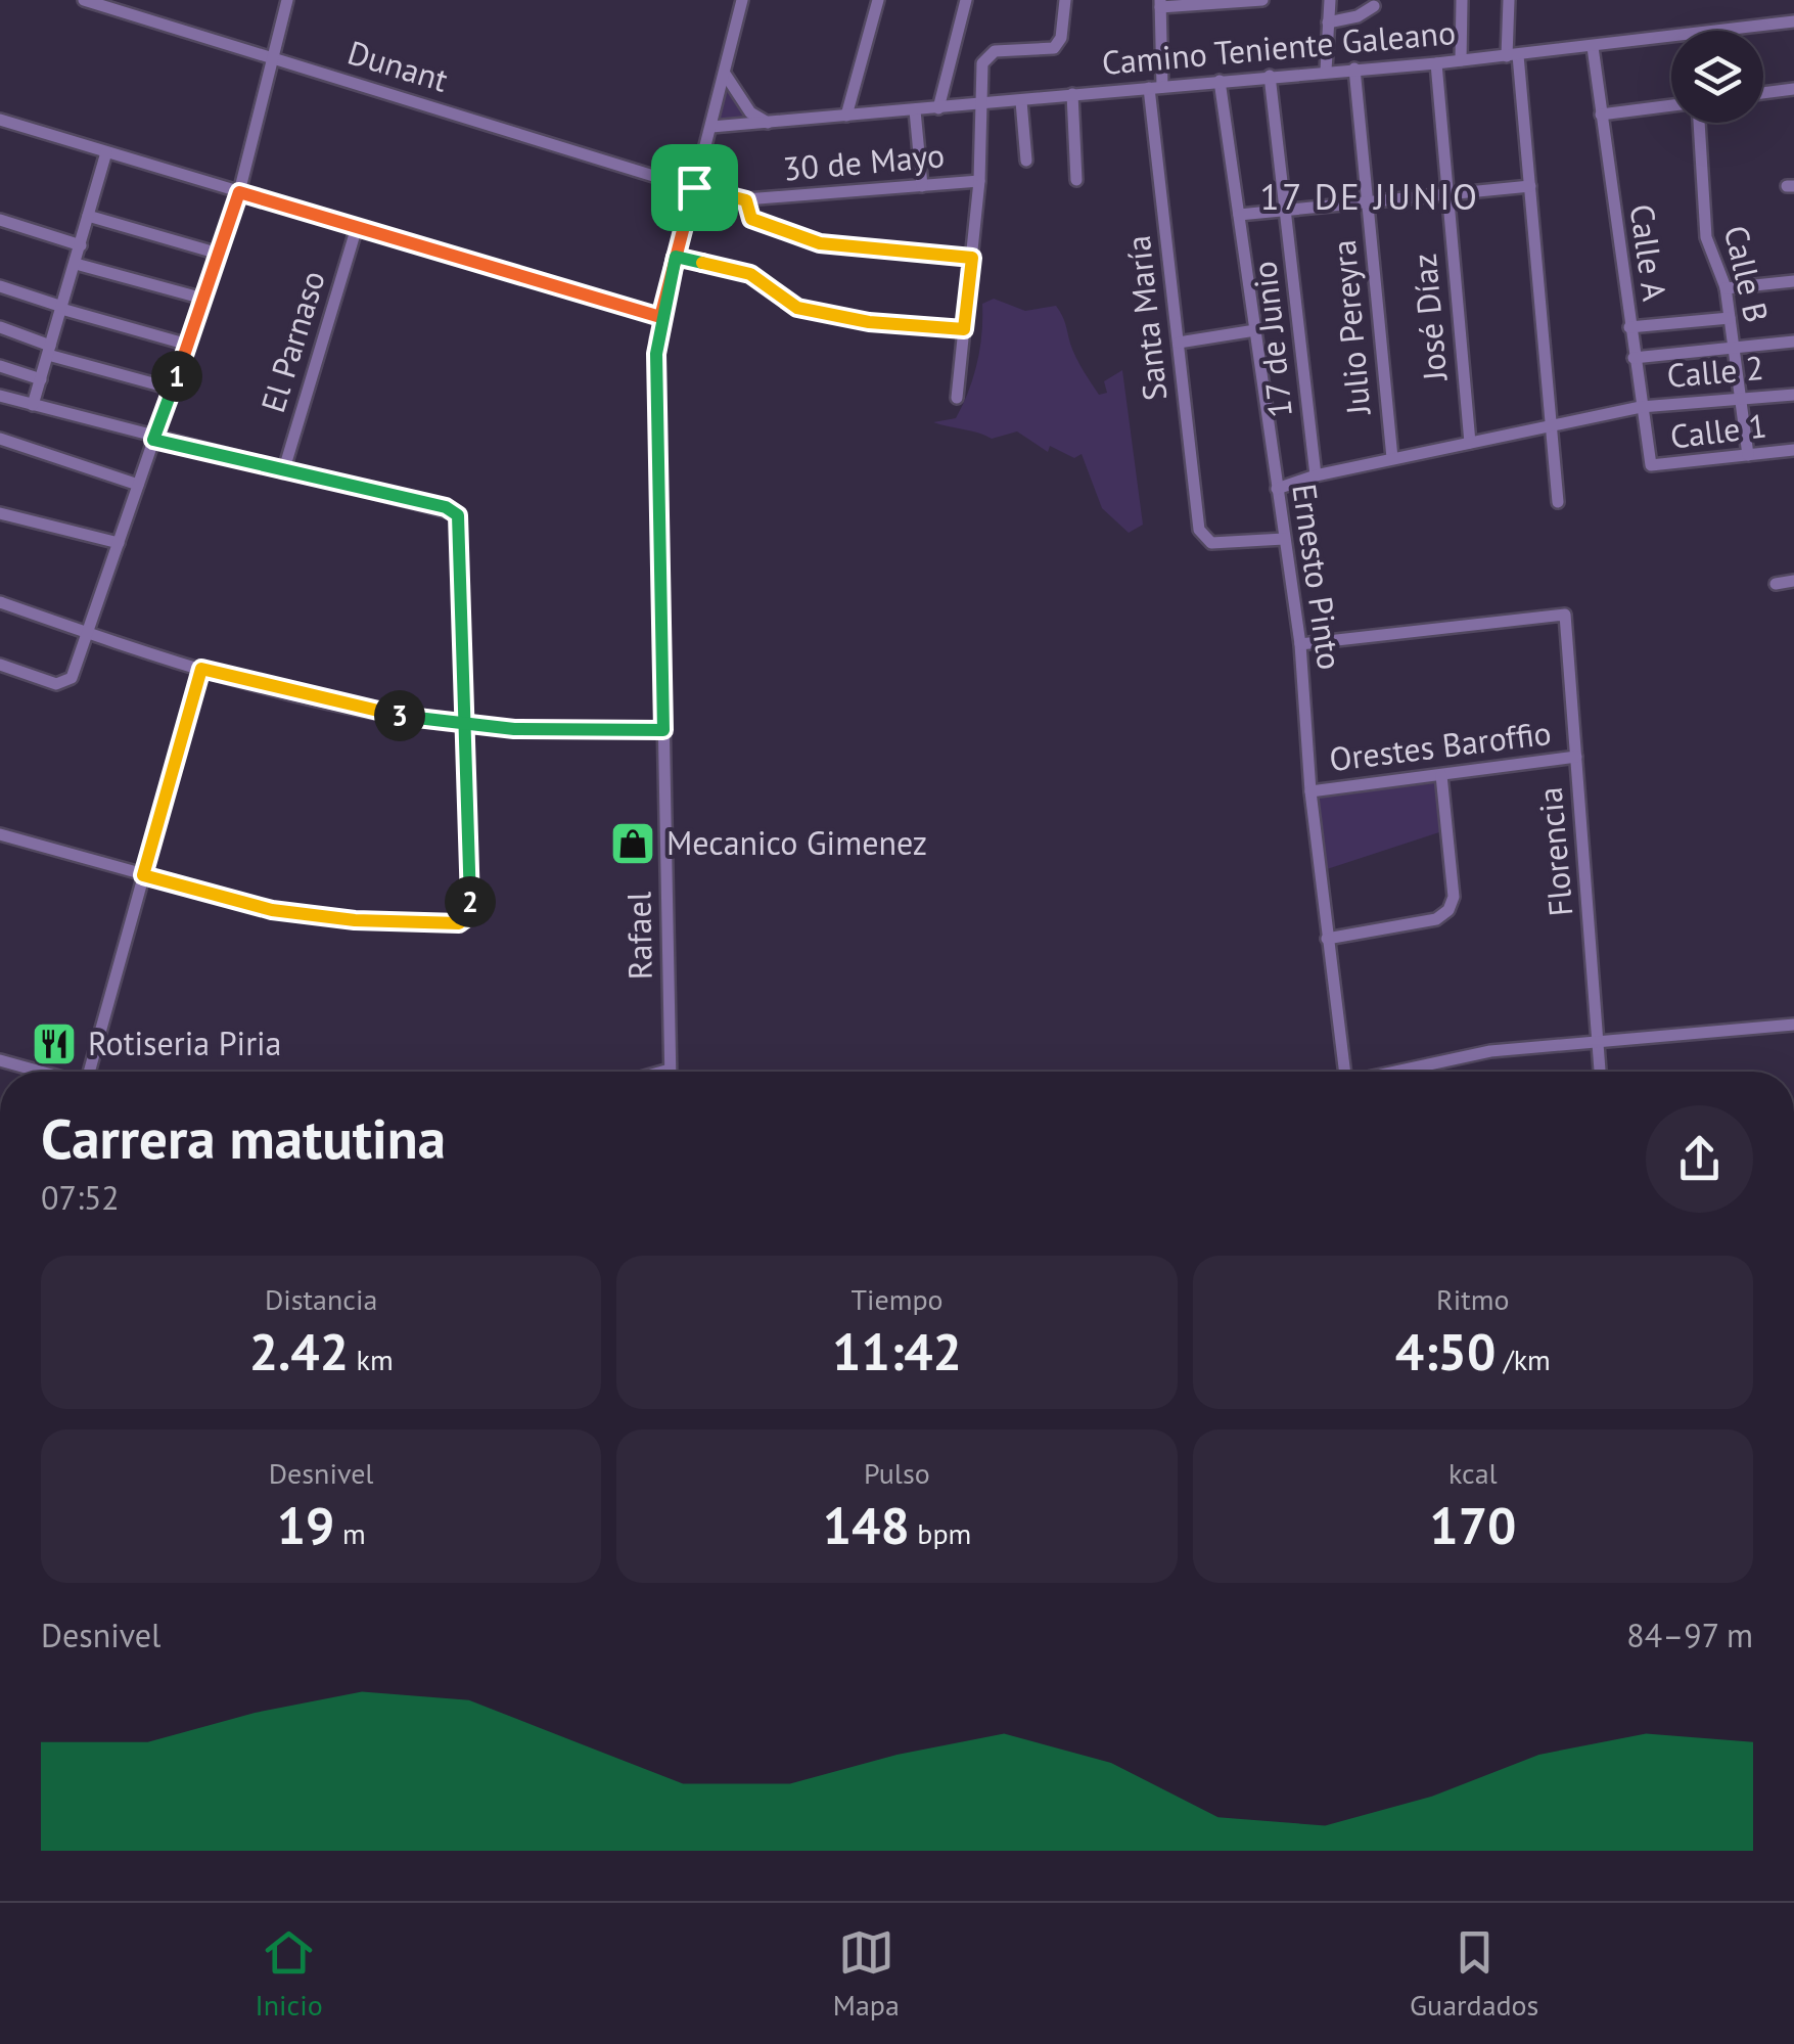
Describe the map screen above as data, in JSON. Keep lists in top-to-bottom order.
{
  "streets": {
    "street": [
      "Camino Teniente Galeano",
      "Dunant",
      "30 de Mayo",
      "Calle A",
      "Calle B",
      "José Díaz",
      "Santa María",
      "Julio Pereyra",
      "17 de Junio",
      "El Parnaso",
      "Calle 2",
      "Calle 1",
      "Ernesto Pinto",
      "Orestes Baroffio",
      "Florencia",
      "Rafael"
    ]
  },
  "crossings": [
    ["Camino Teniente Galeano", "Calle A"],
    ["Camino Teniente Galeano", "José Díaz"],
    ["Camino Teniente Galeano", "Santa María"],
    ["Camino Teniente Galeano", "Julio Pereyra"],
    ["Camino Teniente Galeano", "17 de Junio"],
    ["Camino Teniente Galeano", "Ernesto Pinto"],
    ["Camino Teniente Galeano", "Rafael"],
    ["Dunant", "30 de Mayo"],
    ["Dunant", "Rafael"],
    ["30 de Mayo", "Rafael"],
    ["Calle A", "Calle 2"],
    ["Calle A", "Calle 1"],
    ["Calle B", "Calle 2"],
    ["Calle B", "Calle 1"],
    ["José Díaz", "Calle 2"],
    ["Santa María", "Ernesto Pinto"],
    ["Julio Pereyra", "Calle 2"],
    ["17 de Junio", "Calle 2"],
    ["Calle 2", "Ernesto Pinto"],
    ["Ernesto Pinto", "Orestes Baroffio"],
    ["Ernesto Pinto", "Florencia"],
    ["Orestes Baroffio", "Florencia"]
  ],
  "districts": ["17 DE JUNIO"],
  "places": {
    "shop": ["Mecanico Gimenez"],
    "restaurant": ["Rotiseria Piria"]
  },
  "page": {
    "pins": ["1", "3", "2"],
    "heading": ["Carrera matutina", "07:52"],
    "stats": [
      ["Distancia", "2.42 km"],
      ["Tiempo", "11:42"],
      ["Ritmo", "4:50 /km"],
      ["Desnivel", "19 m"],
      ["Pulso", "148 bpm"],
      ["kcal", "170"]
    ],
    "chart": ["Desnivel", "84–97 m"],
    "tabs": ["Inicio", "Mapa", "Guardados"]
  }
}
